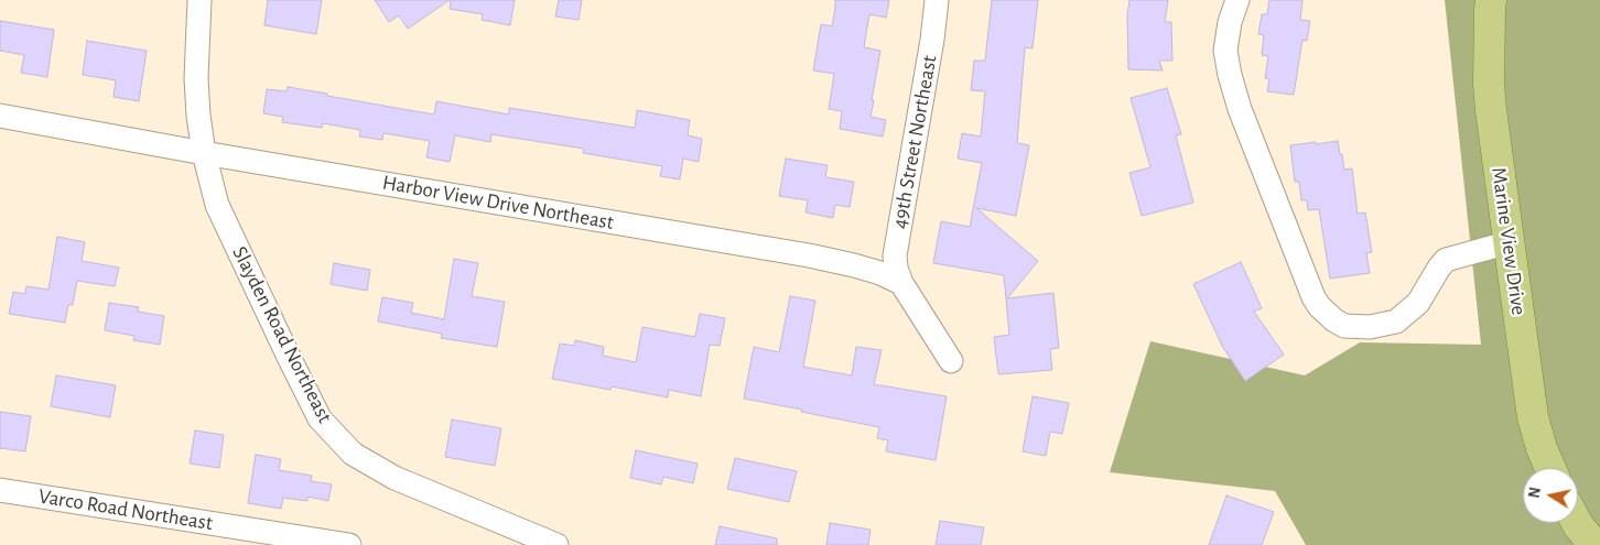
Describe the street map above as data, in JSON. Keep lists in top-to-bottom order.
{
  "streets": {
    "main road": ["Marine View Drive"],
    "street": [
      "49th Street Northeast",
      "Harbor View Drive Northeast",
      "Slayden Road Northeast",
      "Varco Road Northeast"
    ]
  },
  "crossings": [
    ["49th Street Northeast", "Harbor View Drive Northeast"],
    ["Harbor View Drive Northeast", "Slayden Road Northeast"]
  ],
  "north": "left"
}
